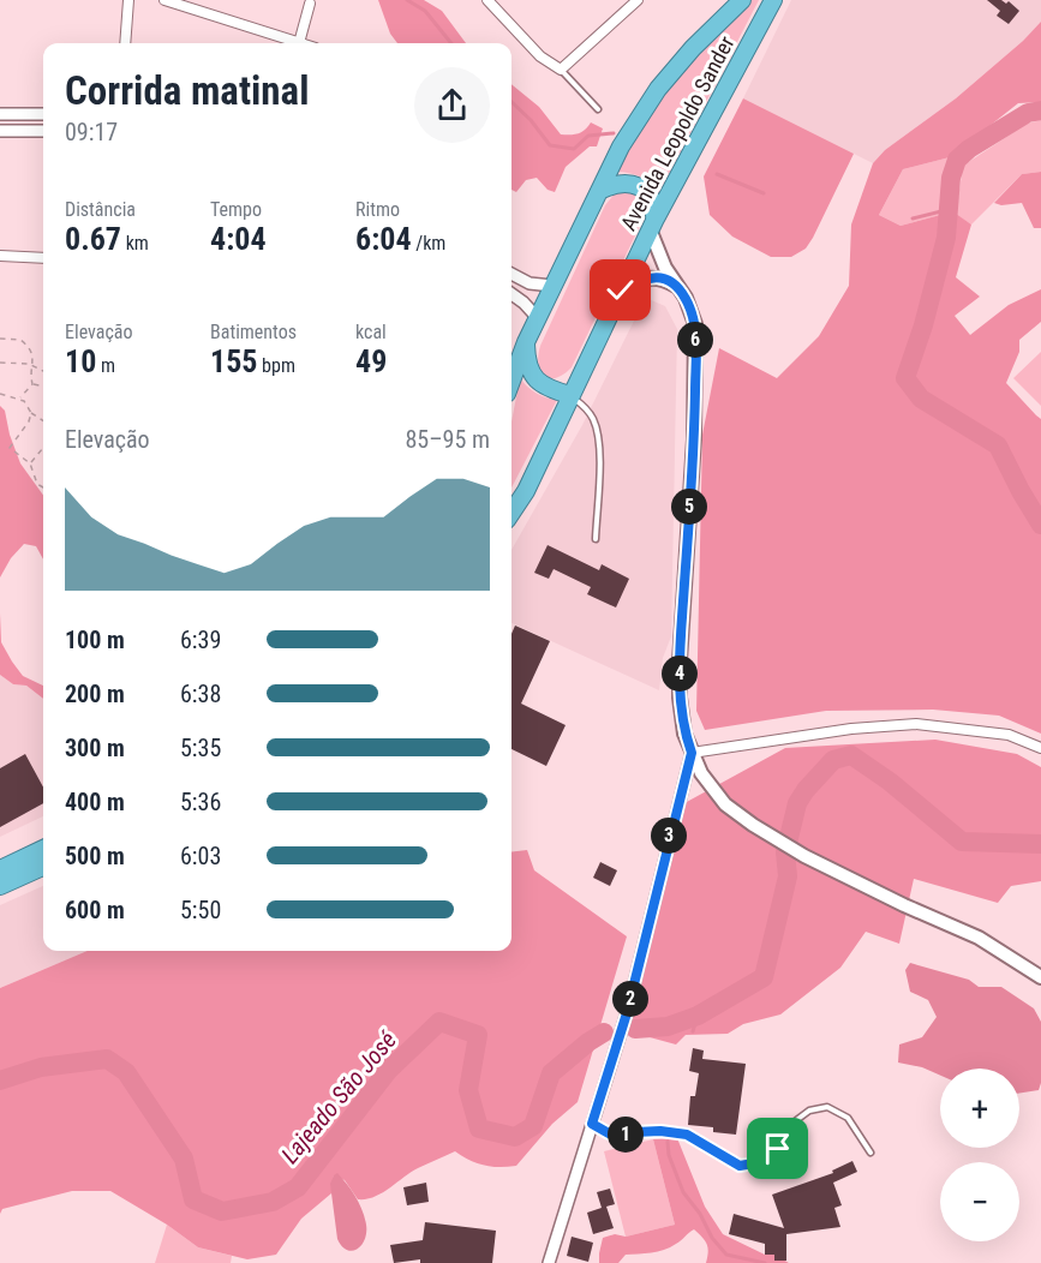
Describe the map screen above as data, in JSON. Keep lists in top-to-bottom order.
{
  "streets": {
    "highway": ["Avenida Leopoldo Sander"]
  },
  "water": ["Lajeado São José"],
  "page": {
    "heading": ["Corrida matinal", "09:17"],
    "stats": [
      ["Distância", "0.67 km"],
      ["Tempo", "4:04"],
      ["Ritmo", "6:04 /km"],
      ["Elevação", "10 m"],
      ["Batimentos", "155 bpm"],
      ["kcal", "49"]
    ],
    "pins": [
      "6",
      "5",
      "4",
      "3",
      "2",
      "1"
    ],
    "chart": ["Elevação", "85–95 m"],
    "list": [
      {
        "name": "100 m",
        "note": "6:39"
      },
      {
        "name": "200 m",
        "note": "6:38"
      },
      {
        "name": "300 m",
        "note": "5:35"
      },
      {
        "name": "400 m",
        "note": "5:36"
      },
      {
        "name": "500 m",
        "note": "6:03"
      },
      {
        "name": "600 m",
        "note": "5:50"
      }
    ],
    "map_buttons": ["+", "−"]
  }
}
